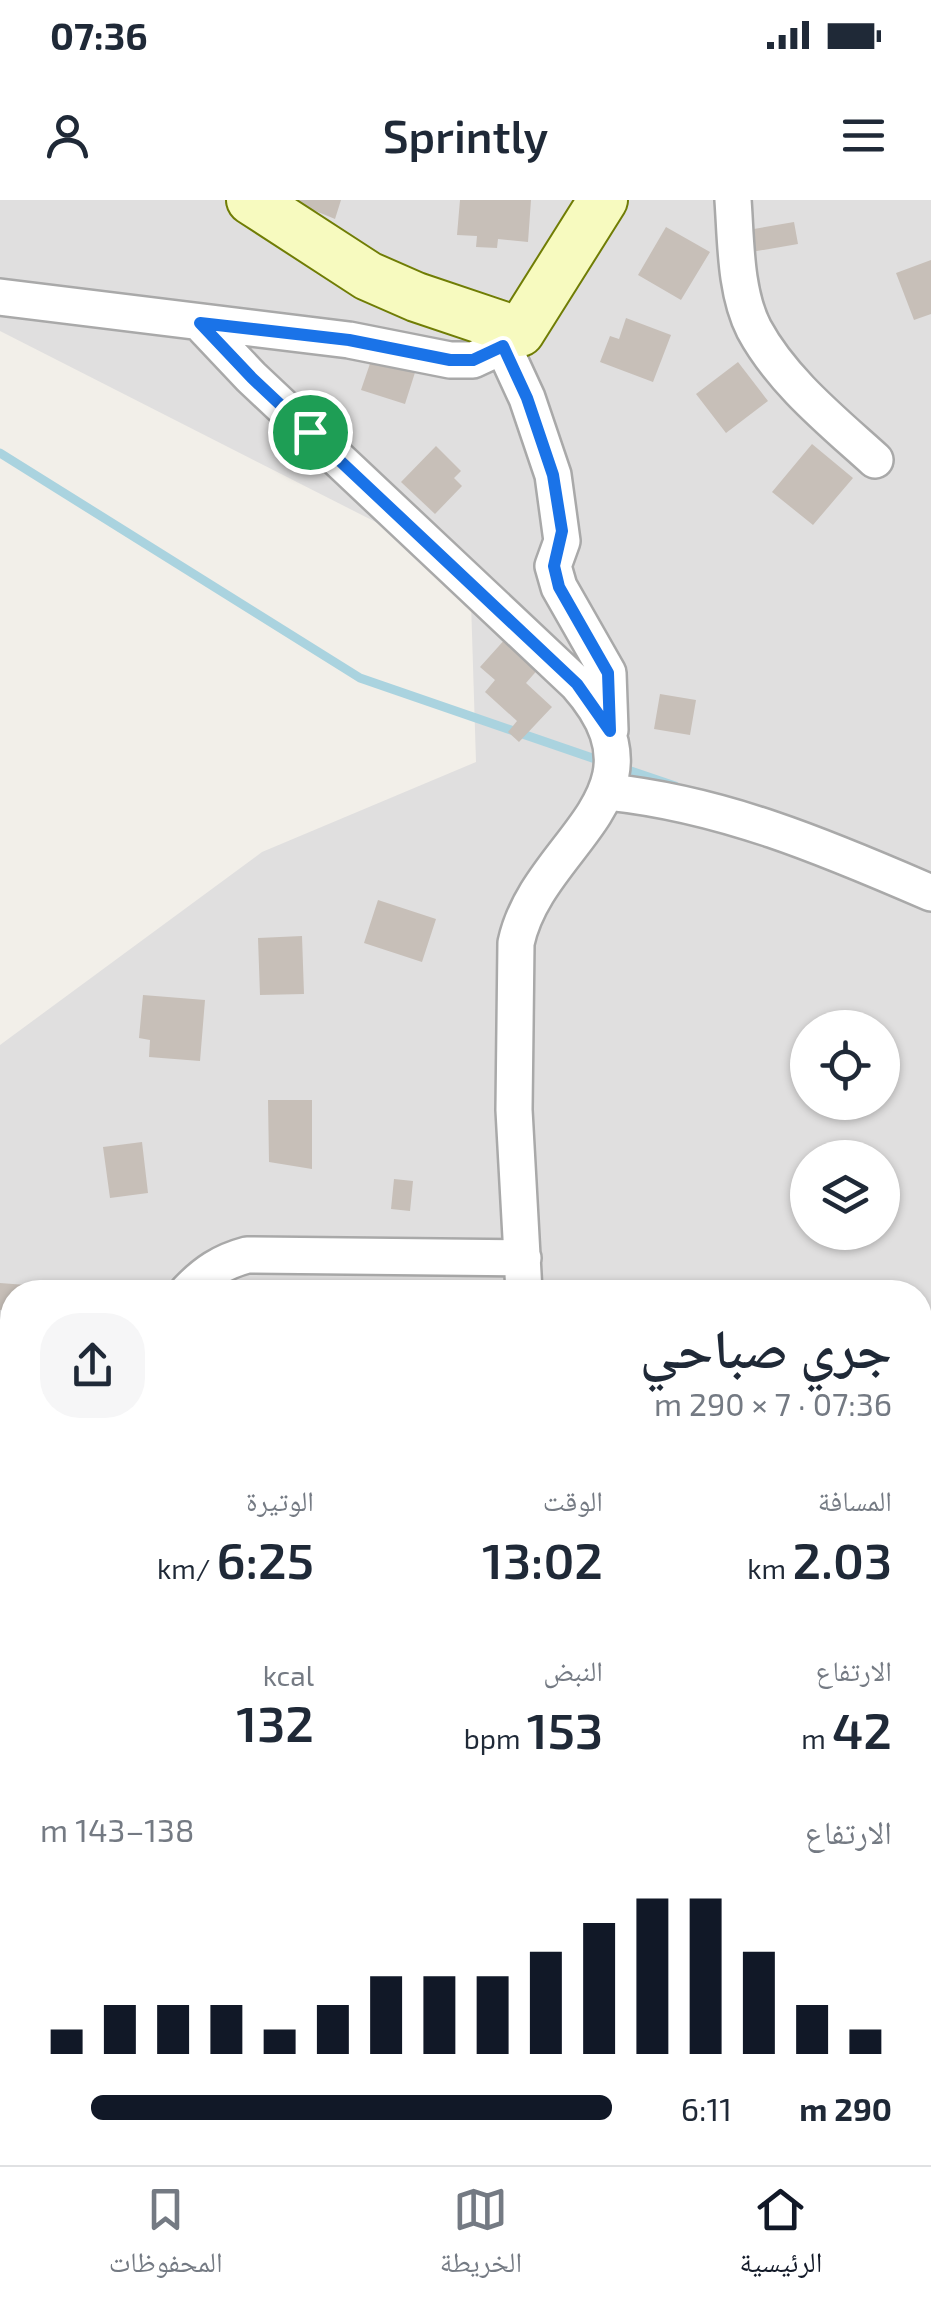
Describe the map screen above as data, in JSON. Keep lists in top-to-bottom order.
{
  "page": {
    "status": "07:36",
    "header": "Sprintly",
    "heading": ["جري صباحي", "07:36 · 7 × 290 m"],
    "stats": [
      ["المسافة", "2.03 km"],
      ["الوقت", "13:02"],
      ["الوتيرة", "6:25 /km"],
      ["الارتفاع", "42 m"],
      ["النبض", "153 bpm"],
      ["kcal", "132"]
    ],
    "chart": ["الارتفاع", "138–143 m"],
    "list": [
      {
        "name": "290 m",
        "note": "6:11"
      }
    ],
    "tabs": ["الرئيسية", "الخريطة", "المحفوظات"]
  }
}
